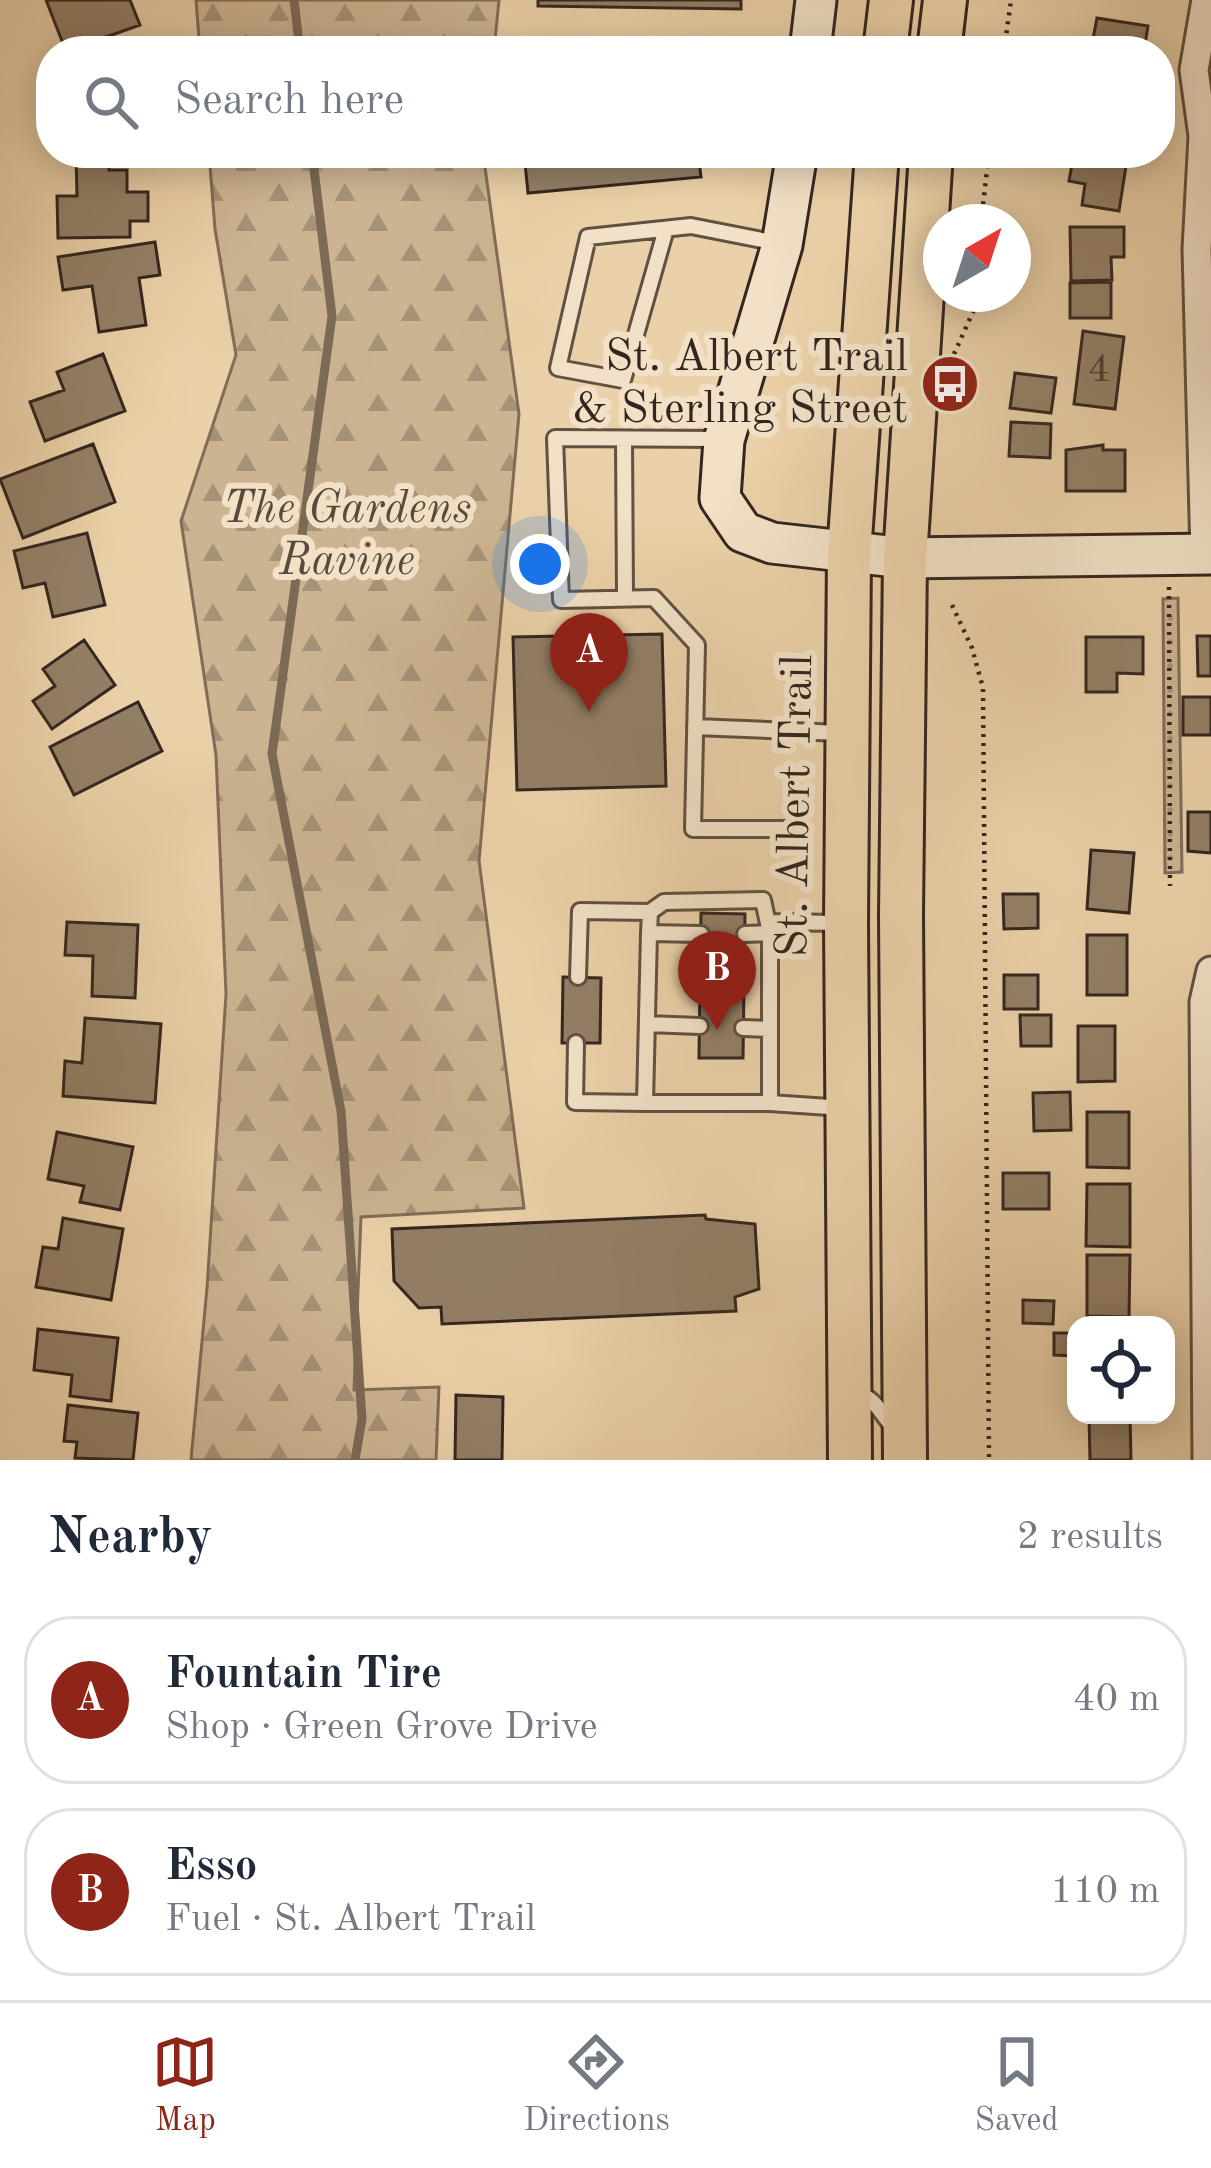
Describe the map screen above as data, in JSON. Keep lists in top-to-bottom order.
{
  "streets": {
    "main road": ["St. Albert Trail"]
  },
  "parks": ["The Gardens Ravine"],
  "places": {
    "bus stop": ["St. Albert Trail & Sterling Street"]
  },
  "house_numbers": ["4"],
  "north": "top right",
  "page": {
    "search": "Search here",
    "pins": ["A", "B"],
    "heading": ["Nearby", "2 results"],
    "list": [
      {
        "mark": "A",
        "name": "Fountain Tire",
        "note": "Shop · Green Grove Drive",
        "value": "40 m"
      },
      {
        "mark": "B",
        "name": "Esso",
        "note": "Fuel · St. Albert Trail",
        "value": "110 m"
      }
    ],
    "nav": ["Map", "Directions", "Saved"]
  }
}
